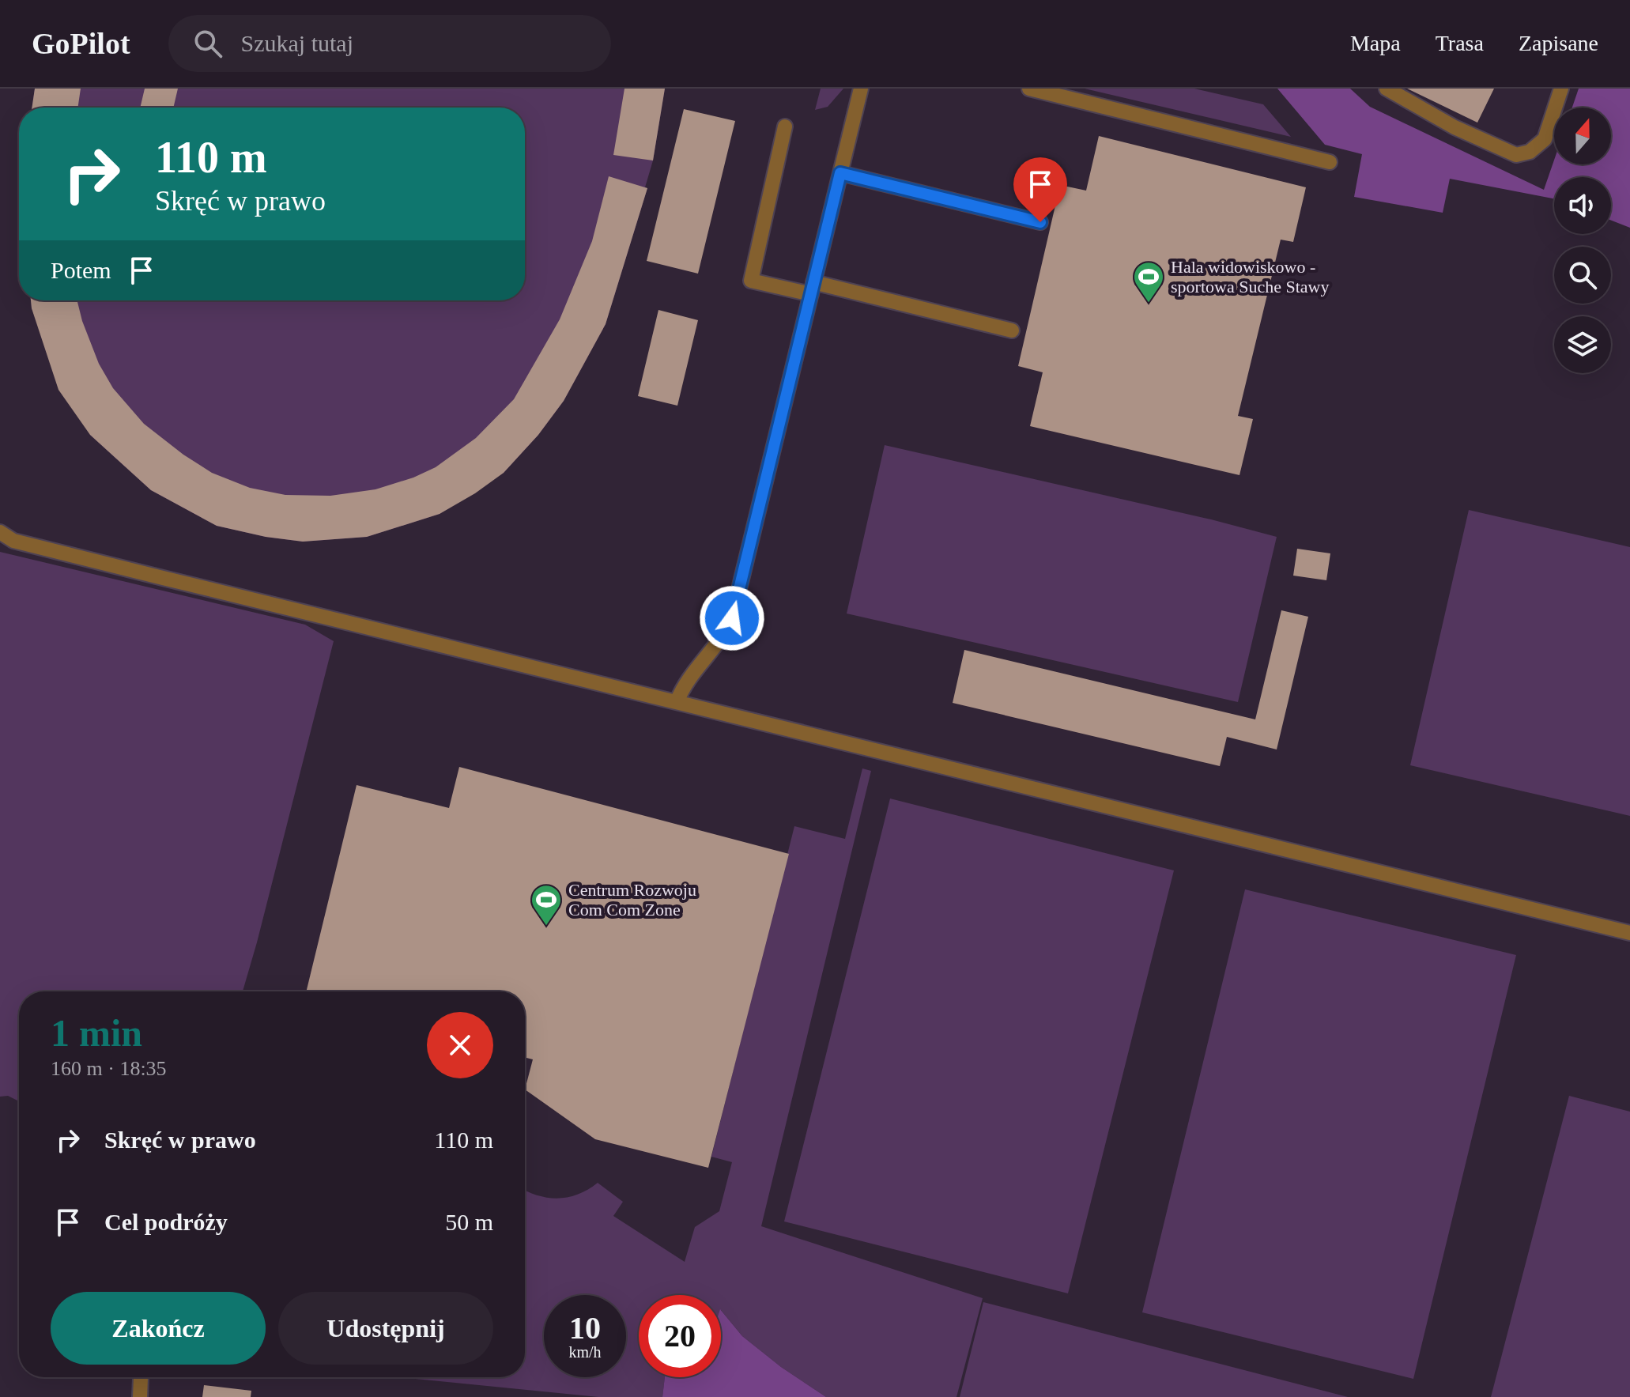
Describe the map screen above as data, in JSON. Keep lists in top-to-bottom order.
{
  "places": {
    "sports": ["Hala widowiskowo - sportowa Suche Stawy", "Centrum Rozwoju Com Com Zone"]
  },
  "north": "top",
  "page": {
    "header": "GoPilot",
    "search": "Szukaj tutaj",
    "nav": ["Mapa", "Trasa", "Zapisane"],
    "turn": ["110 m", "Skręć w prawo"],
    "then": "Potem",
    "heading": ["1 min", "160 m · 18:35"],
    "list": [
      {
        "name": "Skręć w prawo",
        "value": "110 m"
      },
      {
        "name": "Cel podróży",
        "value": "50 m"
      }
    ],
    "buttons": ["Zakończ", "Udostępnij"],
    "speed": "10 km/h",
    "limit": "20"
  }
}
